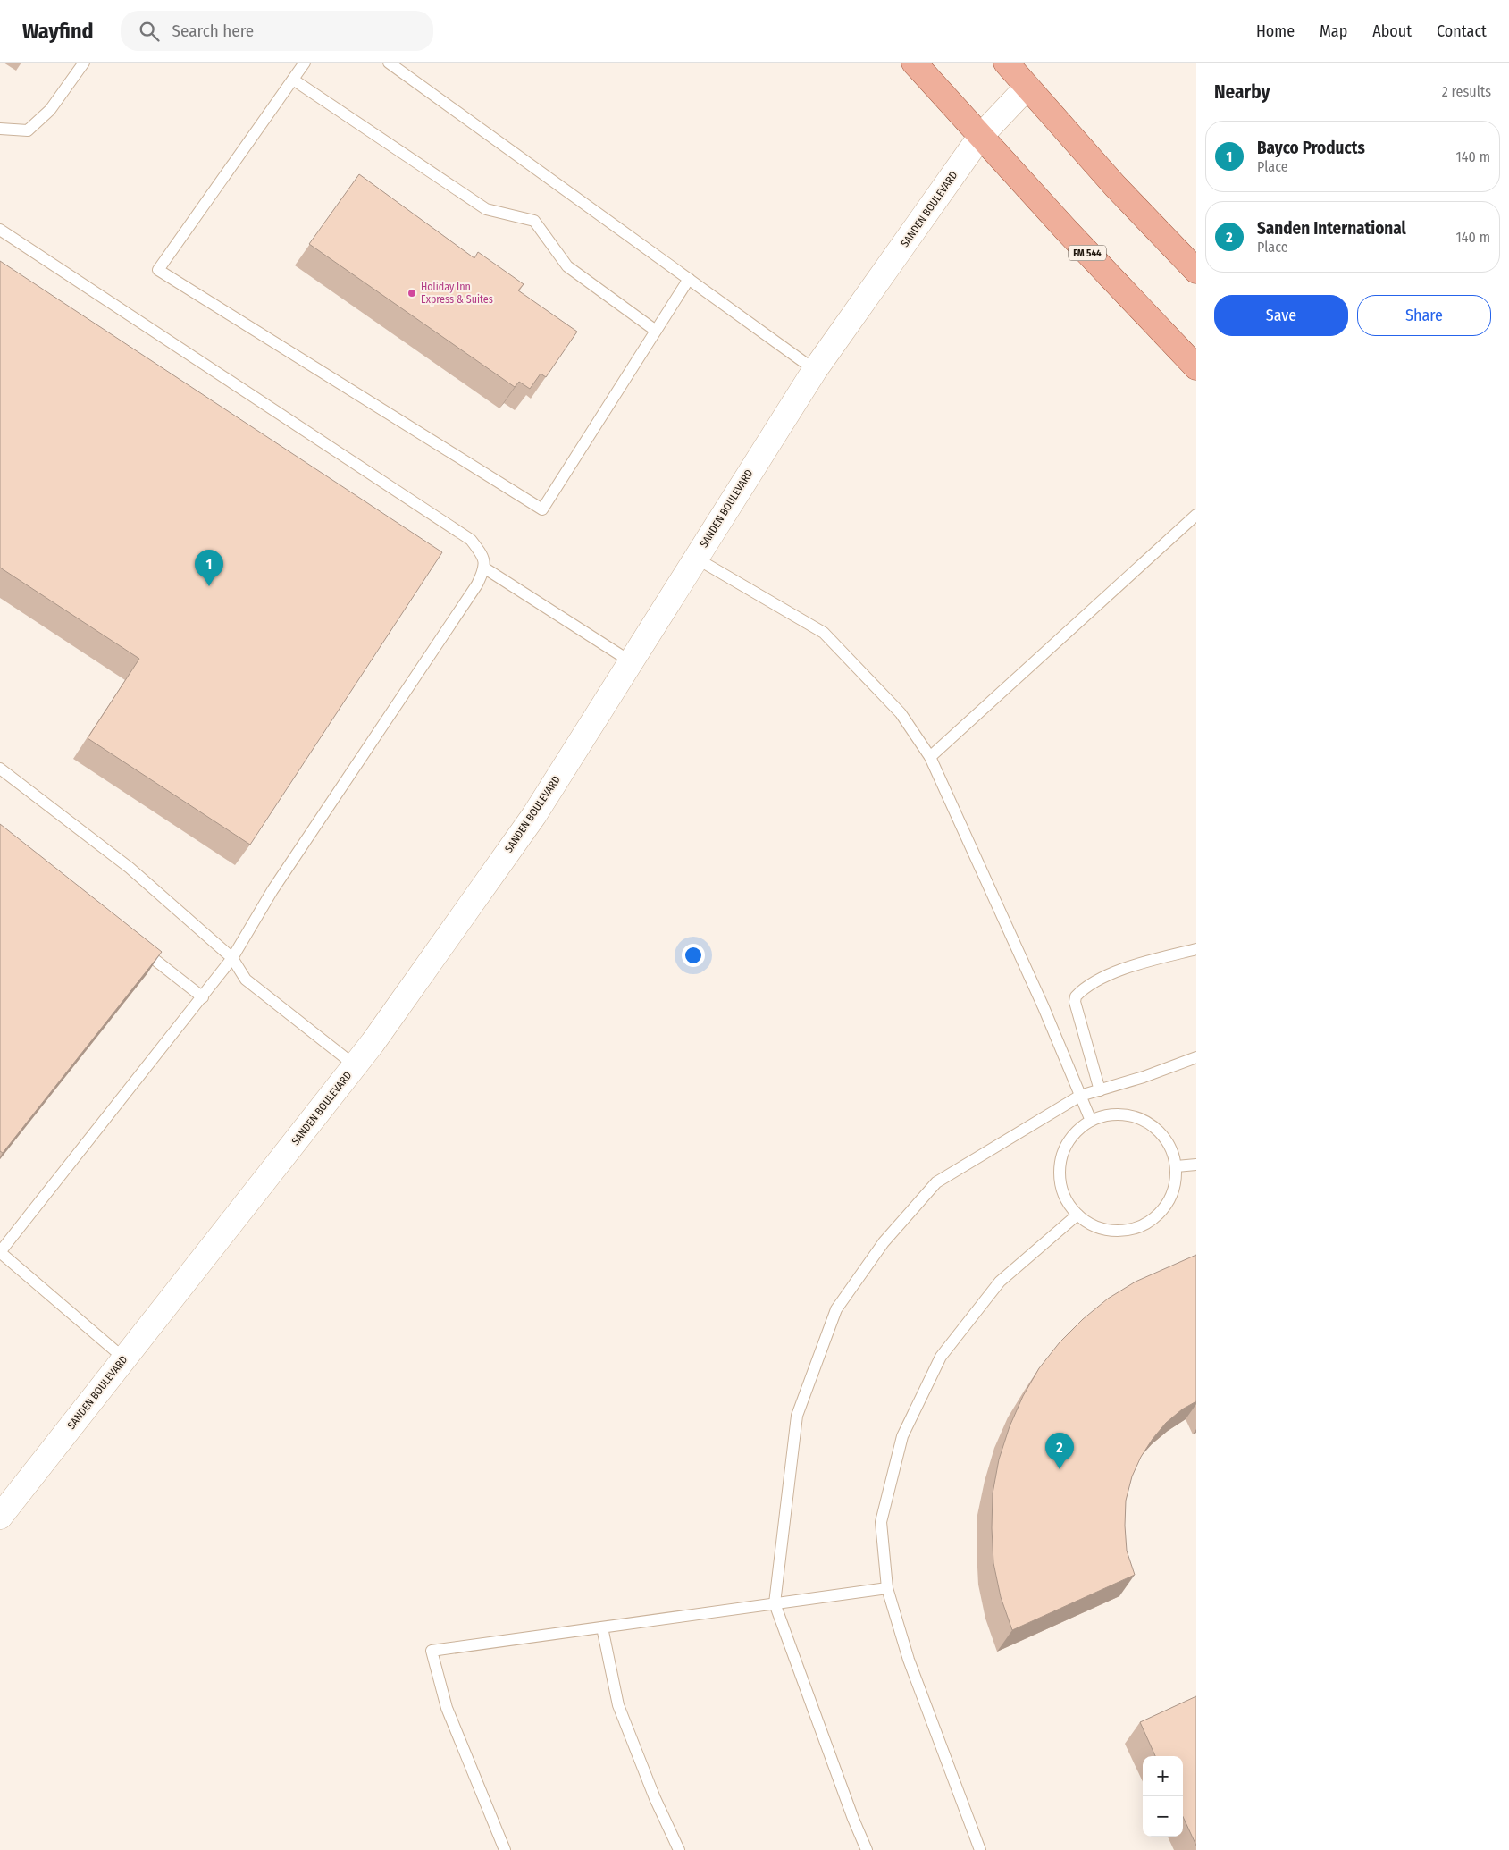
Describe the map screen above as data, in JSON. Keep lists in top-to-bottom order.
{
  "streets": {
    "main road": ["FM 544"],
    "street": ["SANDEN BOULEVARD"]
  },
  "crossings": [
    ["SANDEN BOULEVARD", "FM 544"]
  ],
  "places": ["Holiday Inn Express & Suites"],
  "page": {
    "header": "Wayfind",
    "search": "Search here",
    "nav": [
      "Home",
      "Map",
      "About",
      "Contact"
    ],
    "heading": ["Nearby", "2 results"],
    "list": [
      {
        "mark": "1",
        "name": "Bayco Products",
        "note": "Place",
        "value": "140 m"
      },
      {
        "mark": "2",
        "name": "Sanden International",
        "note": "Place",
        "value": "140 m"
      }
    ],
    "buttons": ["Save", "Share"],
    "pins": ["1", "2"],
    "map_buttons": ["+", "−"]
  }
}
